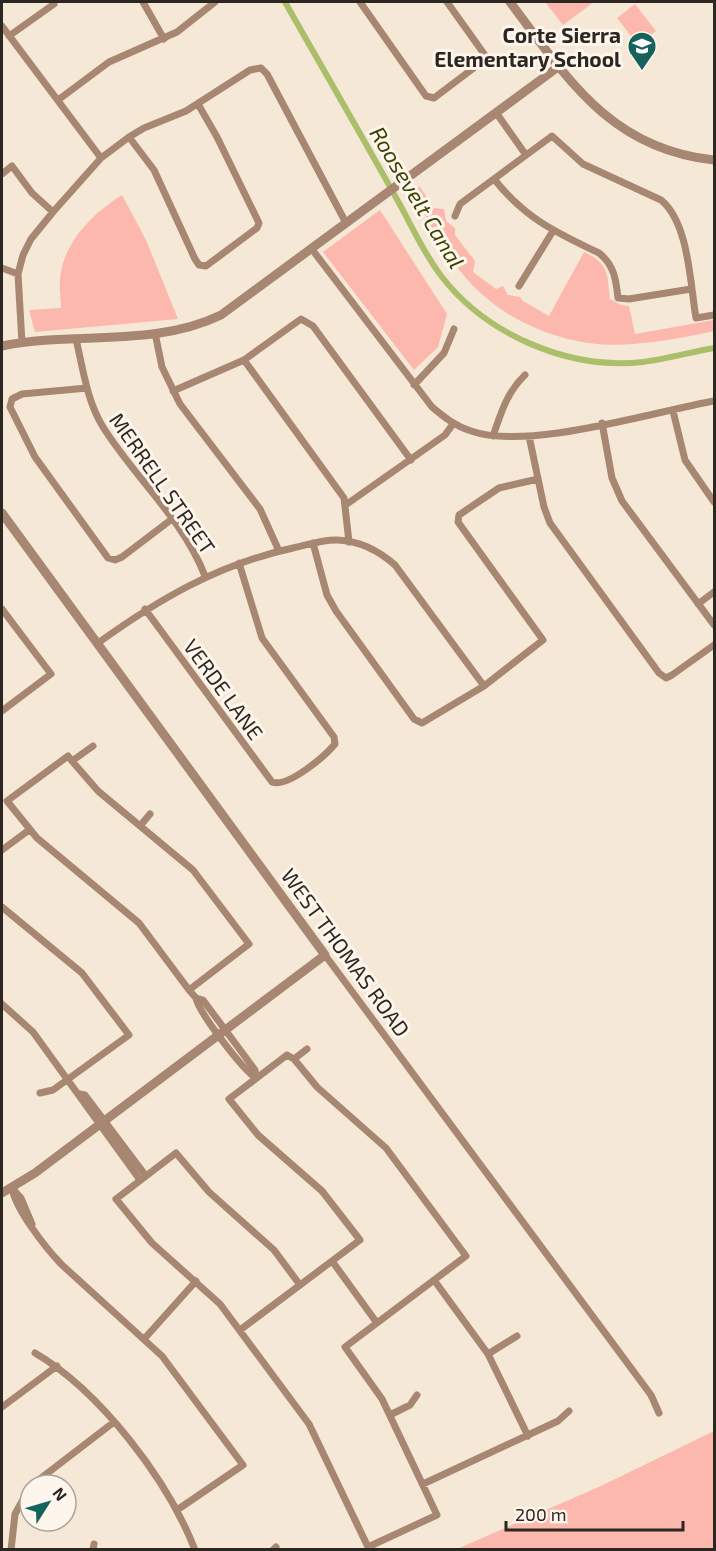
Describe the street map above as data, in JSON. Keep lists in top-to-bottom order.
{
  "streets": {
    "street": ["MERRELL STREET", "VERDE LANE", "WEST THOMAS ROAD"]
  },
  "crossings": [
    ["MERRELL STREET", "VERDE LANE"]
  ],
  "water": ["Roosevelt Canal"],
  "places": {
    "school or university": ["Corte Sierra Elementary School"]
  },
  "scale_bar": "200 m",
  "north": "top right"
}
